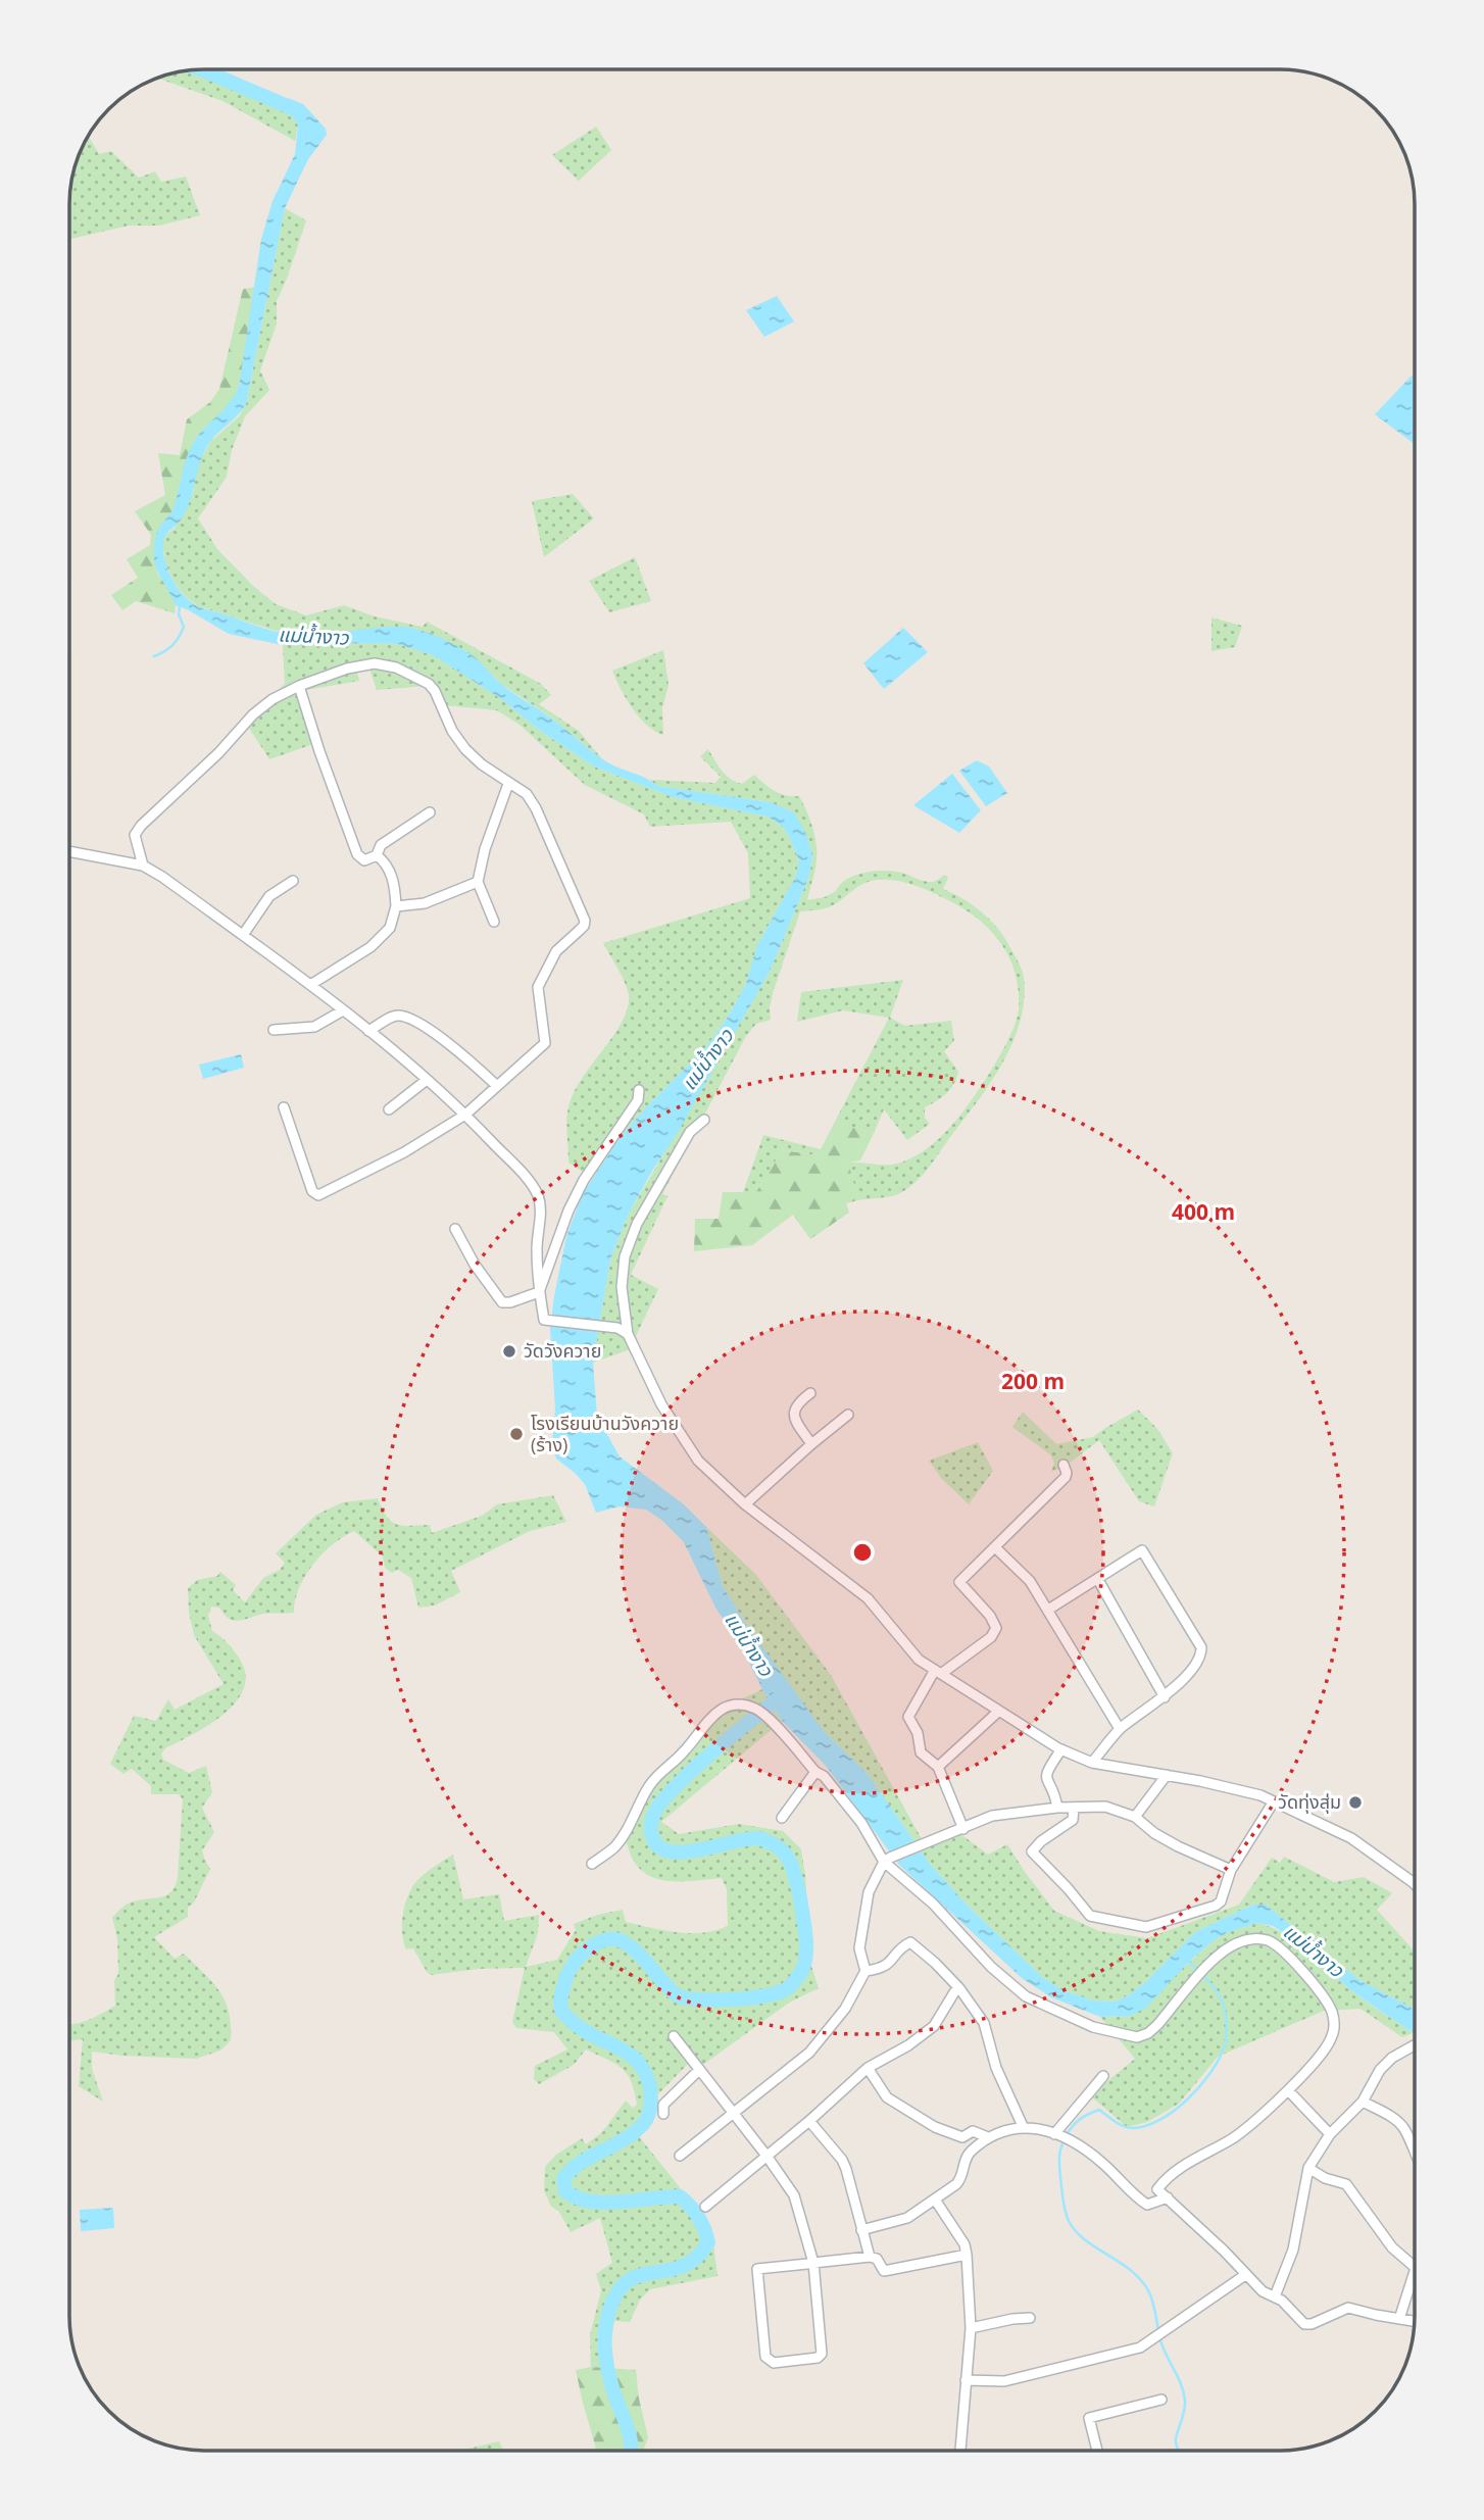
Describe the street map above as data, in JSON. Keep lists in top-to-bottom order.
{
  "water": ["แม่น้ำงาว"],
  "places": ["วัดวังควาย", "โรงเรียนบ้านวังควาย (ร้าง)", "วัดทุ่งสุ่ม"],
  "rings": ["400 m", "200 m"]
}
